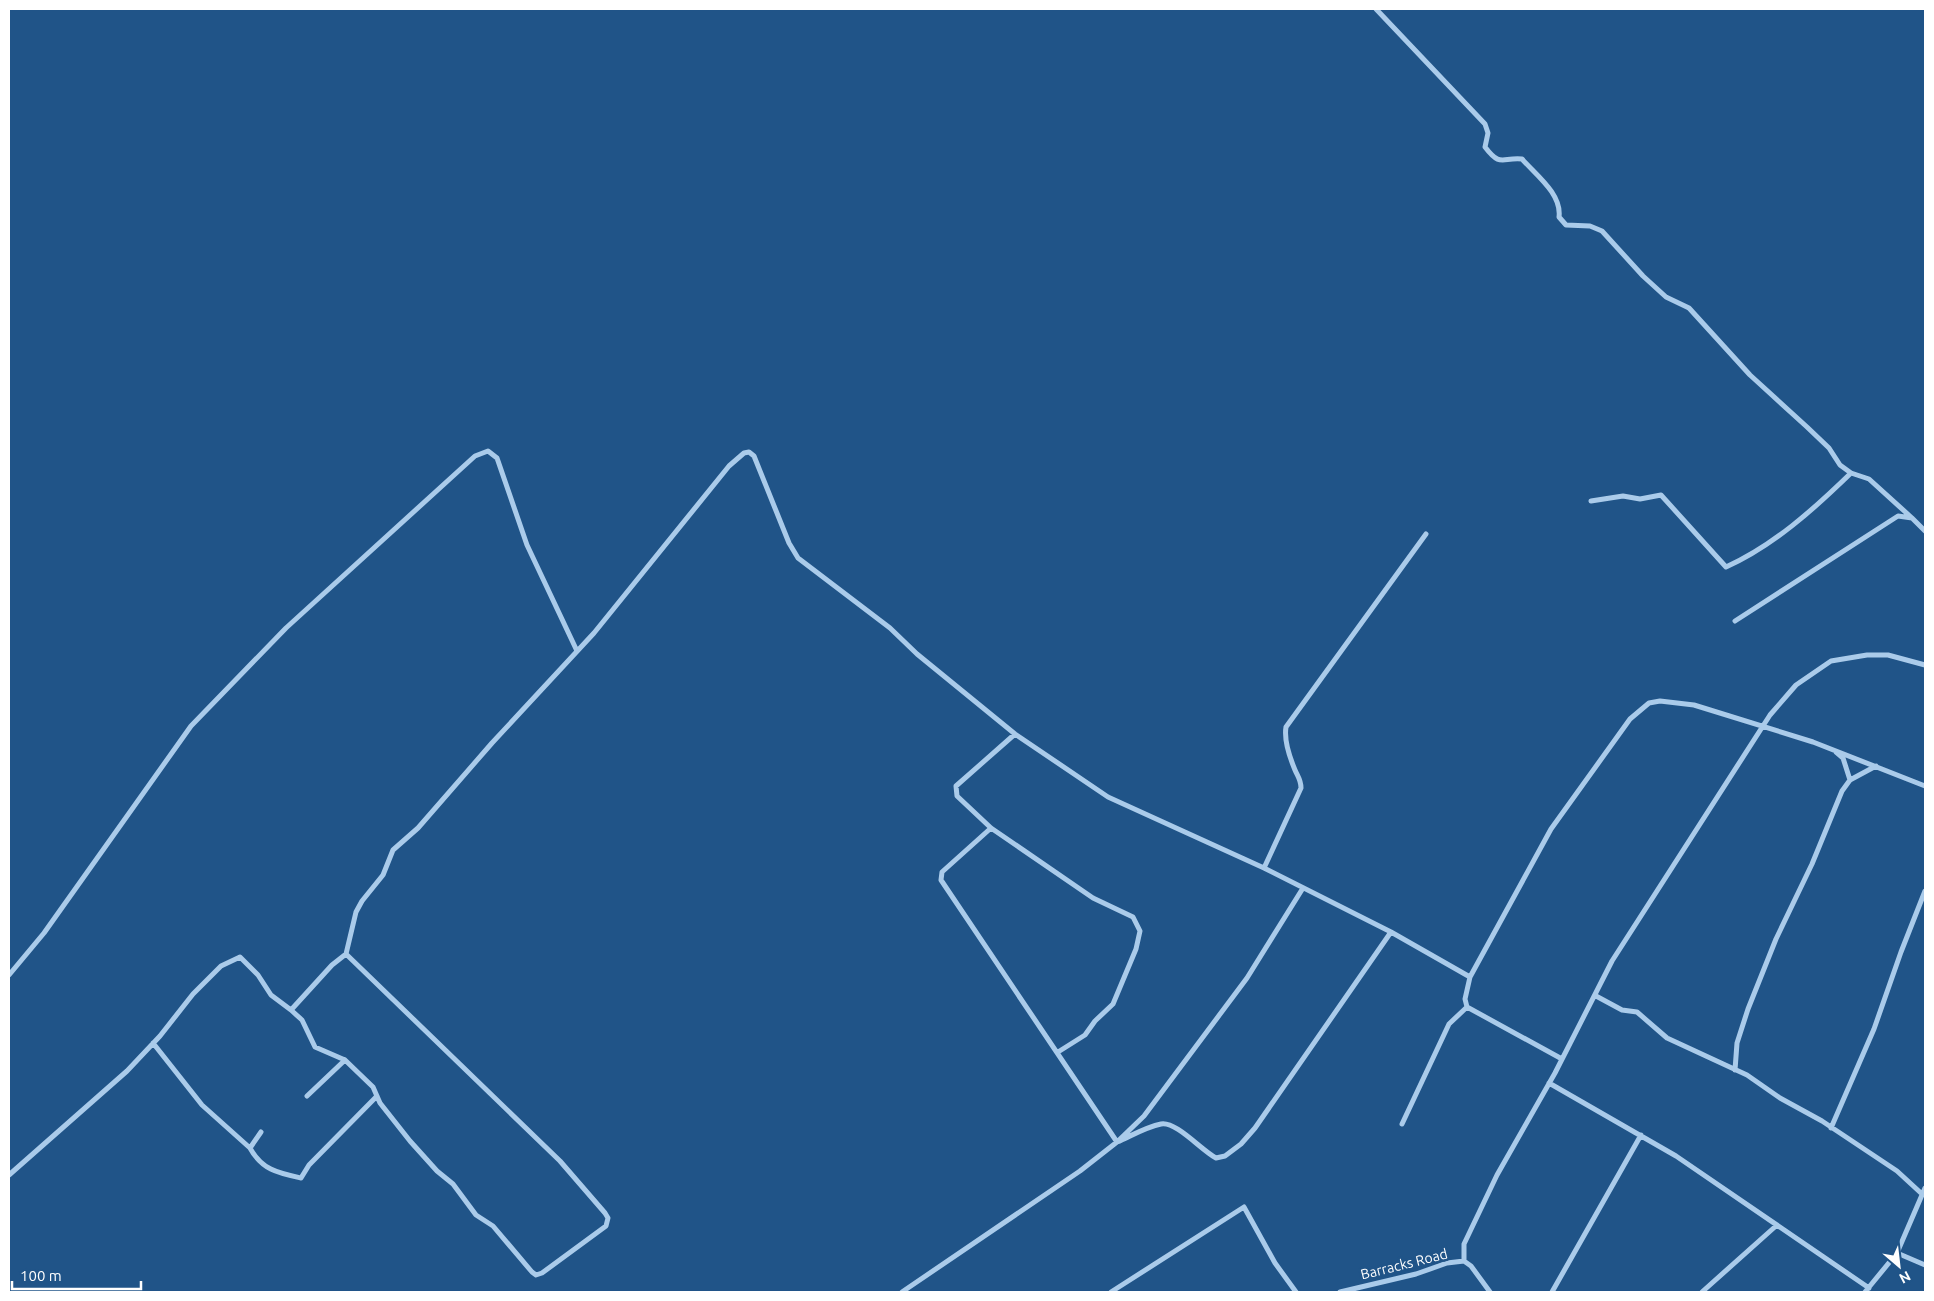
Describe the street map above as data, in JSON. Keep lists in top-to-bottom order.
{
  "streets": {
    "street": ["Barracks Road"]
  },
  "scale_bar": "100 m",
  "north": "bottom right"
}
